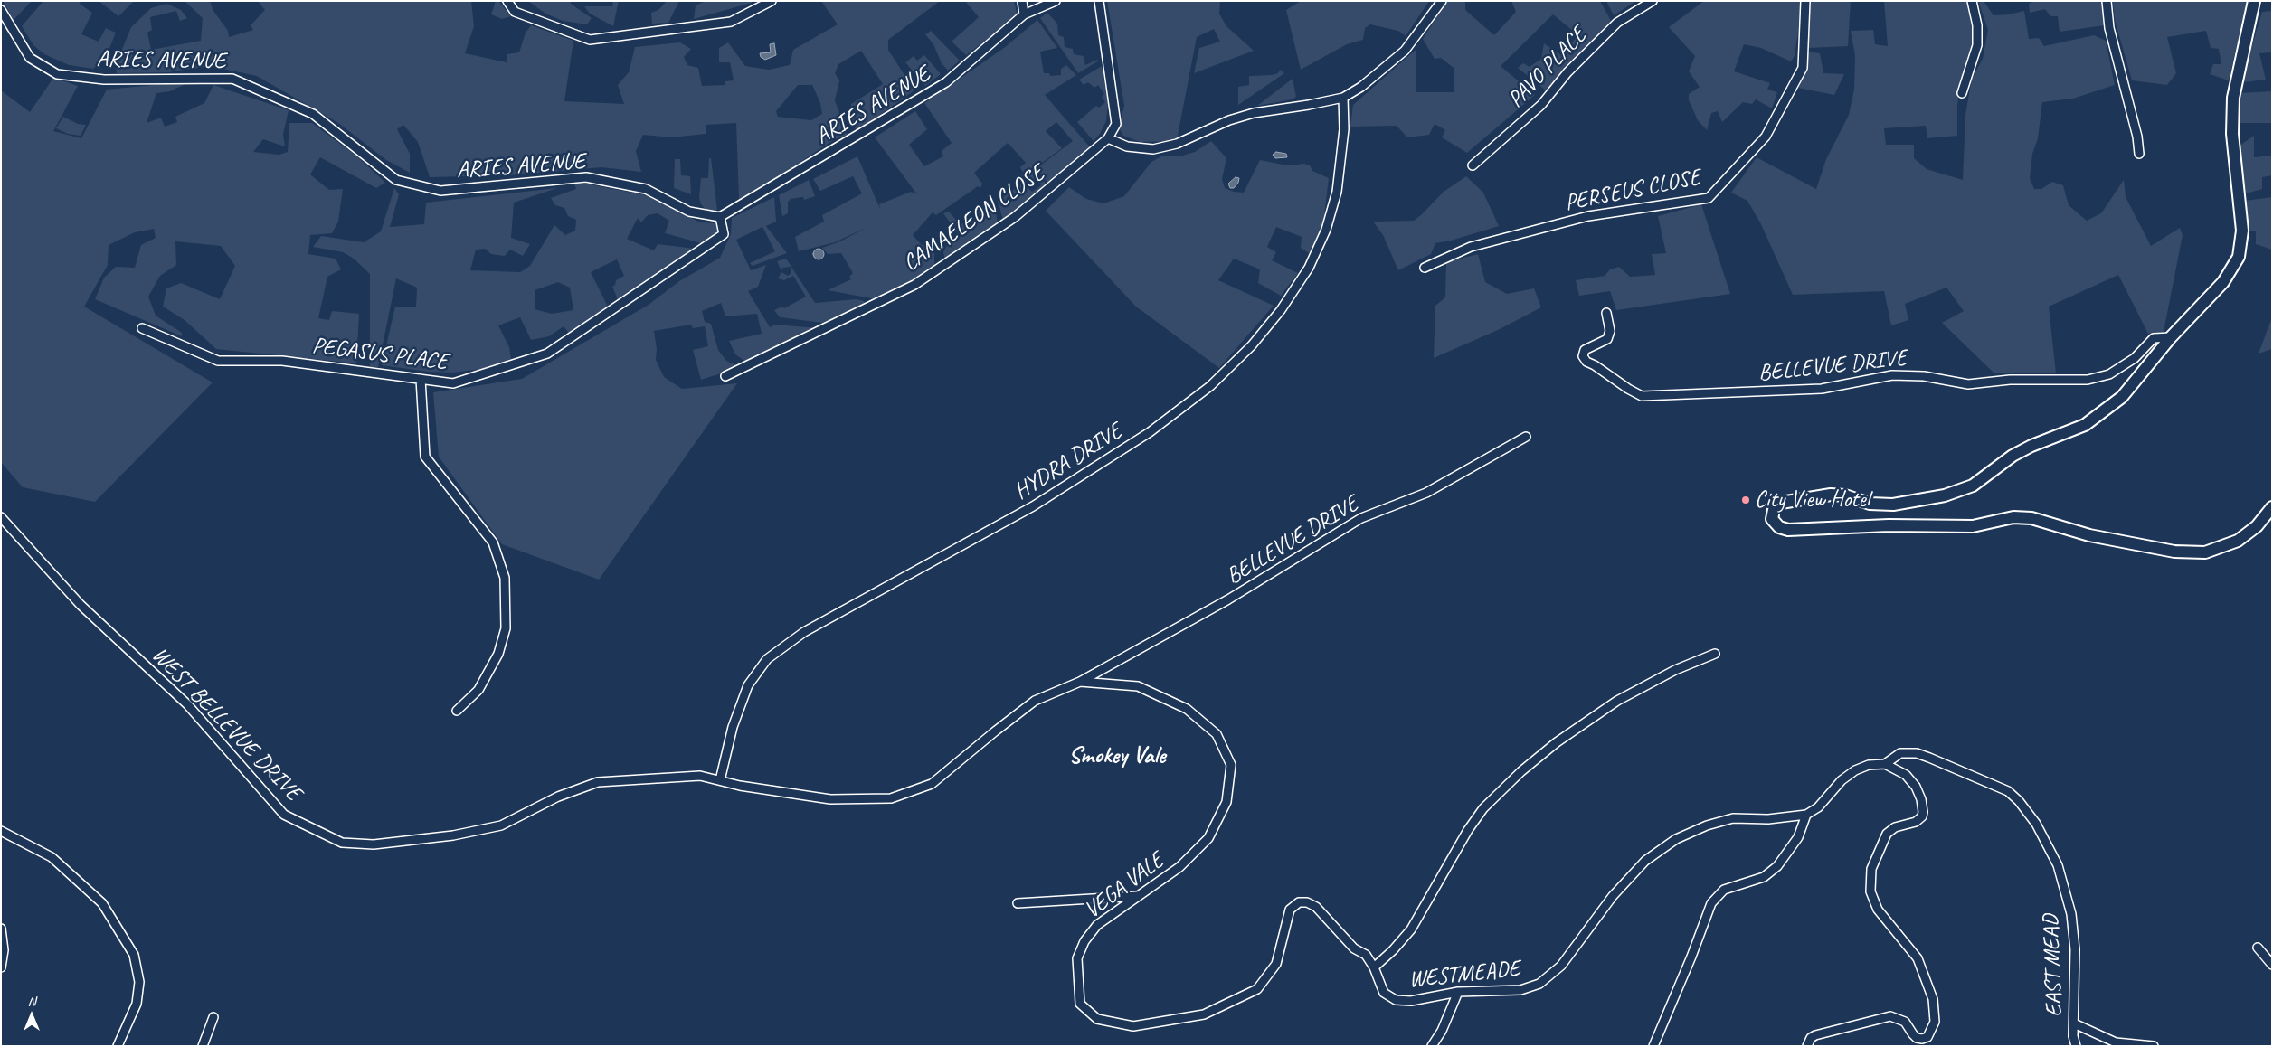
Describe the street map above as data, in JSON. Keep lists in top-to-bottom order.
{
  "streets": {
    "street": [
      "ARIES AVENUE",
      "PAVO PLACE",
      "PERSEUS CLOSE",
      "CAMAELEON CLOSE",
      "PEGASUS PLACE",
      "BELLEVUE DRIVE",
      "HYDRA DRIVE",
      "WEST BELLEVUE DRIVE",
      "VEGA VALE",
      "EAST MEAD",
      "WESTMEADE"
    ]
  },
  "crossings": [
    ["ARIES AVENUE", "PEGASUS PLACE"],
    ["BELLEVUE DRIVE", "WEST BELLEVUE DRIVE"],
    ["BELLEVUE DRIVE", "VEGA VALE"],
    ["HYDRA DRIVE", "WEST BELLEVUE DRIVE"],
    ["WEST BELLEVUE DRIVE", "VEGA VALE"],
    ["VEGA VALE", "WESTMEADE"]
  ],
  "districts": ["Smokey Vale"],
  "places": ["City View Hotel"],
  "north": "top"
}
